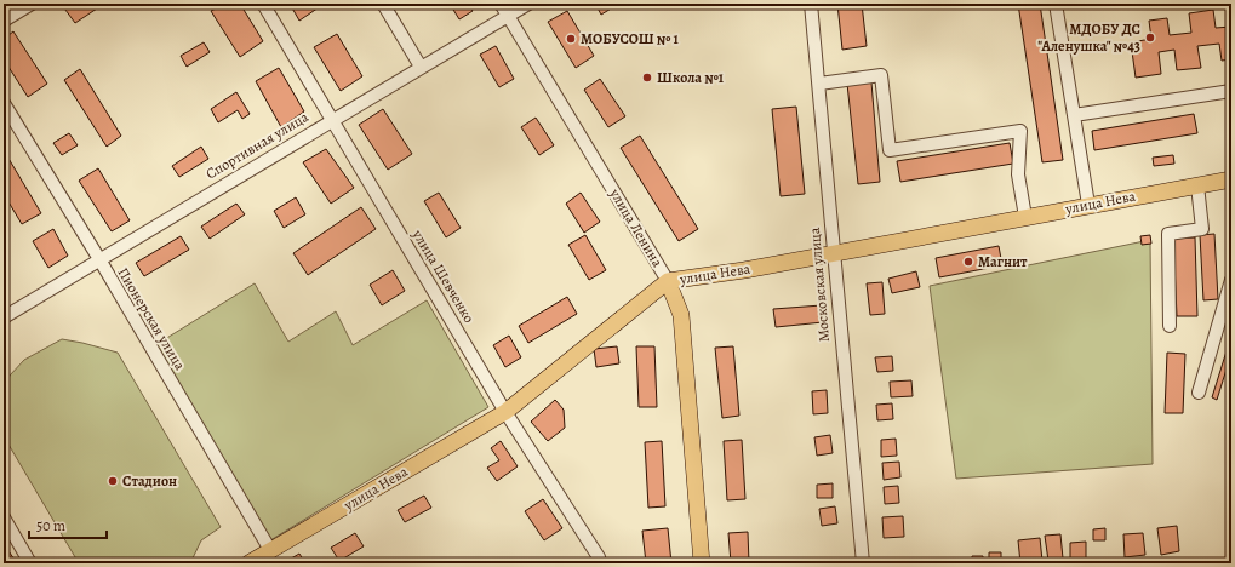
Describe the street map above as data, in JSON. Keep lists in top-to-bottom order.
{
  "streets": {
    "main road": ["улица Нева", "улица Ленина"],
    "street": [
      "Спортивная улица",
      "улица Шевченко",
      "Московская улица",
      "Пионерская улица"
    ]
  },
  "crossings": [
    ["Спортивная улица", "улица Ленина"],
    ["Спортивная улица", "улица Шевченко"],
    ["Спортивная улица", "Пионерская улица"],
    ["улица Нева", "улица Ленина"],
    ["улица Нева", "улица Шевченко"],
    ["улица Нева", "Московская улица"],
    ["улица Нева", "Пионерская улица"]
  ],
  "places": [
    "МДОБУ ДС \"Аленушка\" №43",
    "МОБУСОШ № 1",
    "Школа №1",
    "Магнит",
    "Стадион"
  ],
  "scale_bar": "50 m"
}
